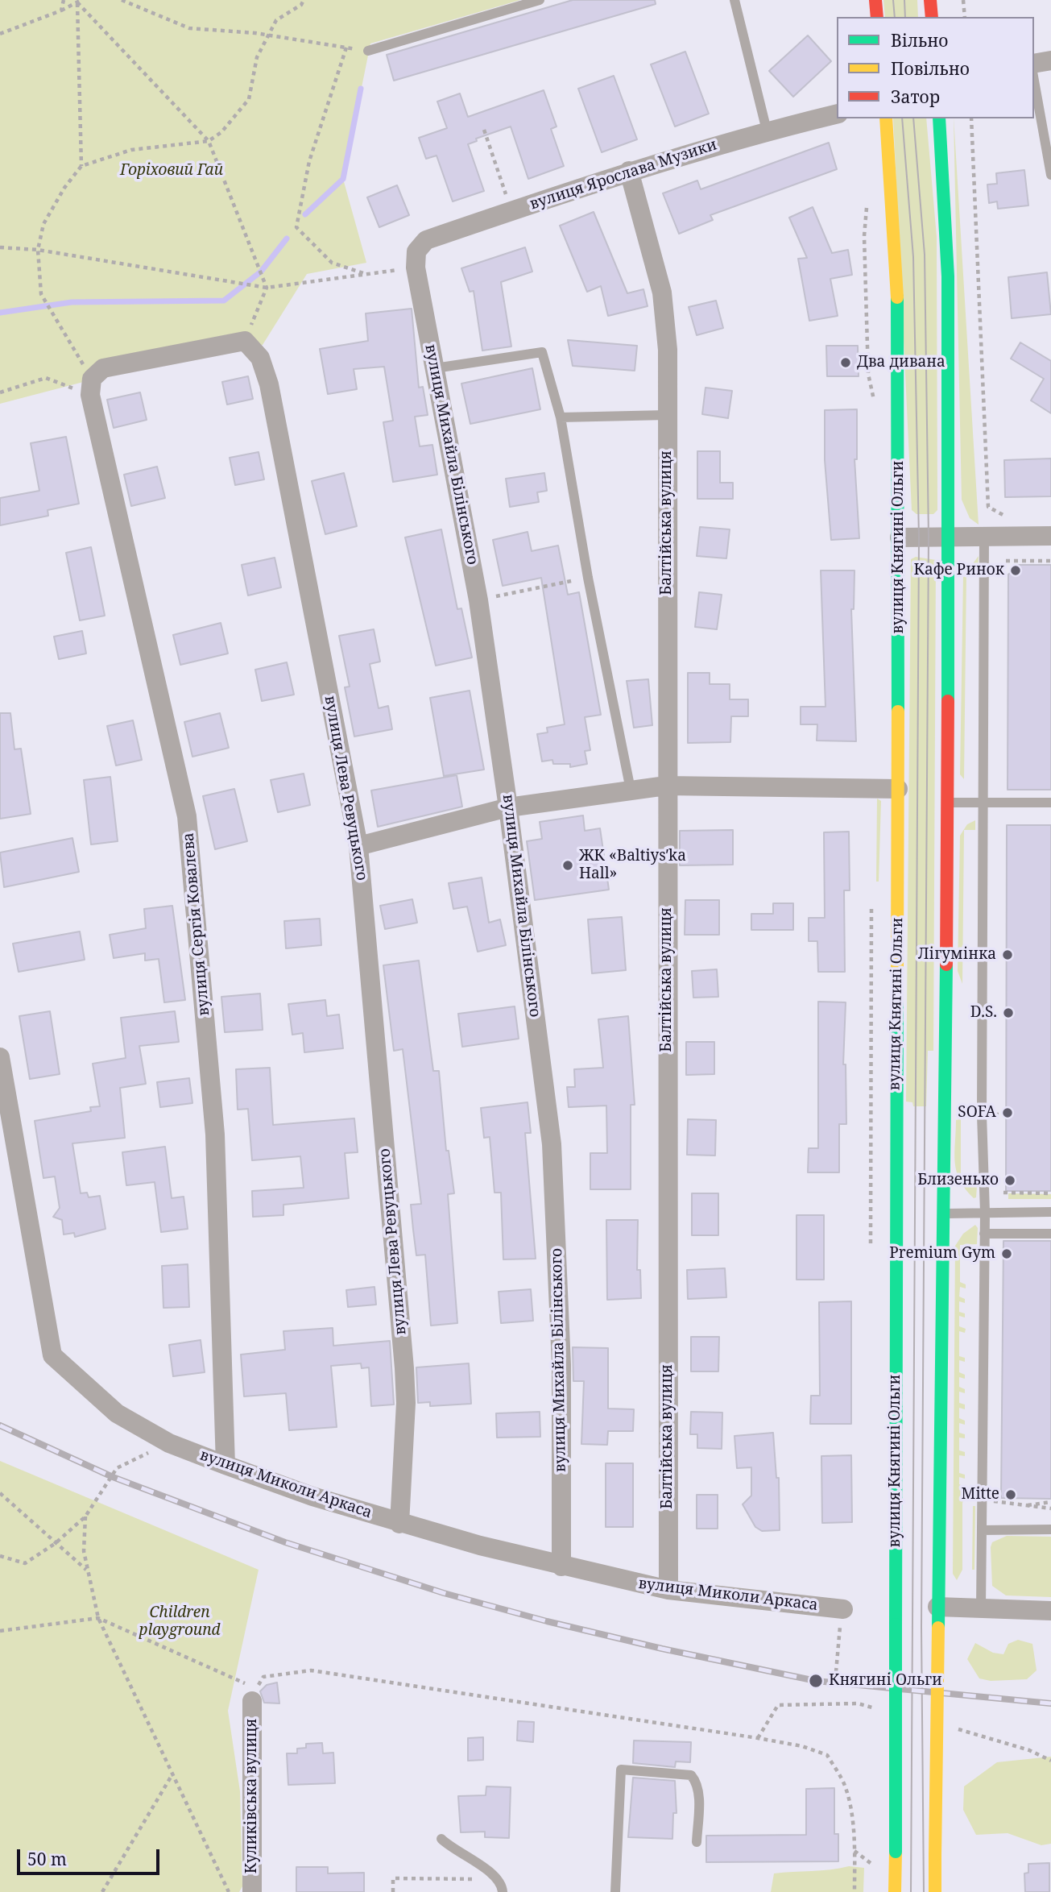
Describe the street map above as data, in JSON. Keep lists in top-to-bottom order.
{
  "streets": {
    "main road": ["вулиця Княгині Ольги"],
    "street": [
      "вулиця Ярослава Музики",
      "вулиця Михайла Білінського",
      "Балтійська вулиця",
      "вулиця Лева Ревуцького",
      "вулиця Сергія Ковалева",
      "вулиця Миколи Аркаса",
      "Куликівська вулиця"
    ]
  },
  "crossings": [
    ["вулиця Ярослава Музики", "вулиця Михайла Білінського"],
    ["вулиця Ярослава Музики", "Балтійська вулиця"],
    ["вулиця Михайла Білінського", "вулиця Миколи Аркаса"],
    ["Балтійська вулиця", "вулиця Миколи Аркаса"],
    ["вулиця Лева Ревуцького", "вулиця Миколи Аркаса"],
    ["вулиця Сергія Ковалева", "вулиця Миколи Аркаса"]
  ],
  "parks": ["Горіховий Гай", "Children playground"],
  "places": [
    "Два дивана",
    "Кафе Ринок",
    "ЖК «Baltiysʹka Hall»",
    "Лігумінка",
    "D.S.",
    "SOFA",
    "Близенько",
    "Premium Gym",
    "Mitte",
    "Княгині Ольги"
  ],
  "legend": ["Вільно", "Повільно", "Затор"],
  "scale_bar": "50 m"
}
